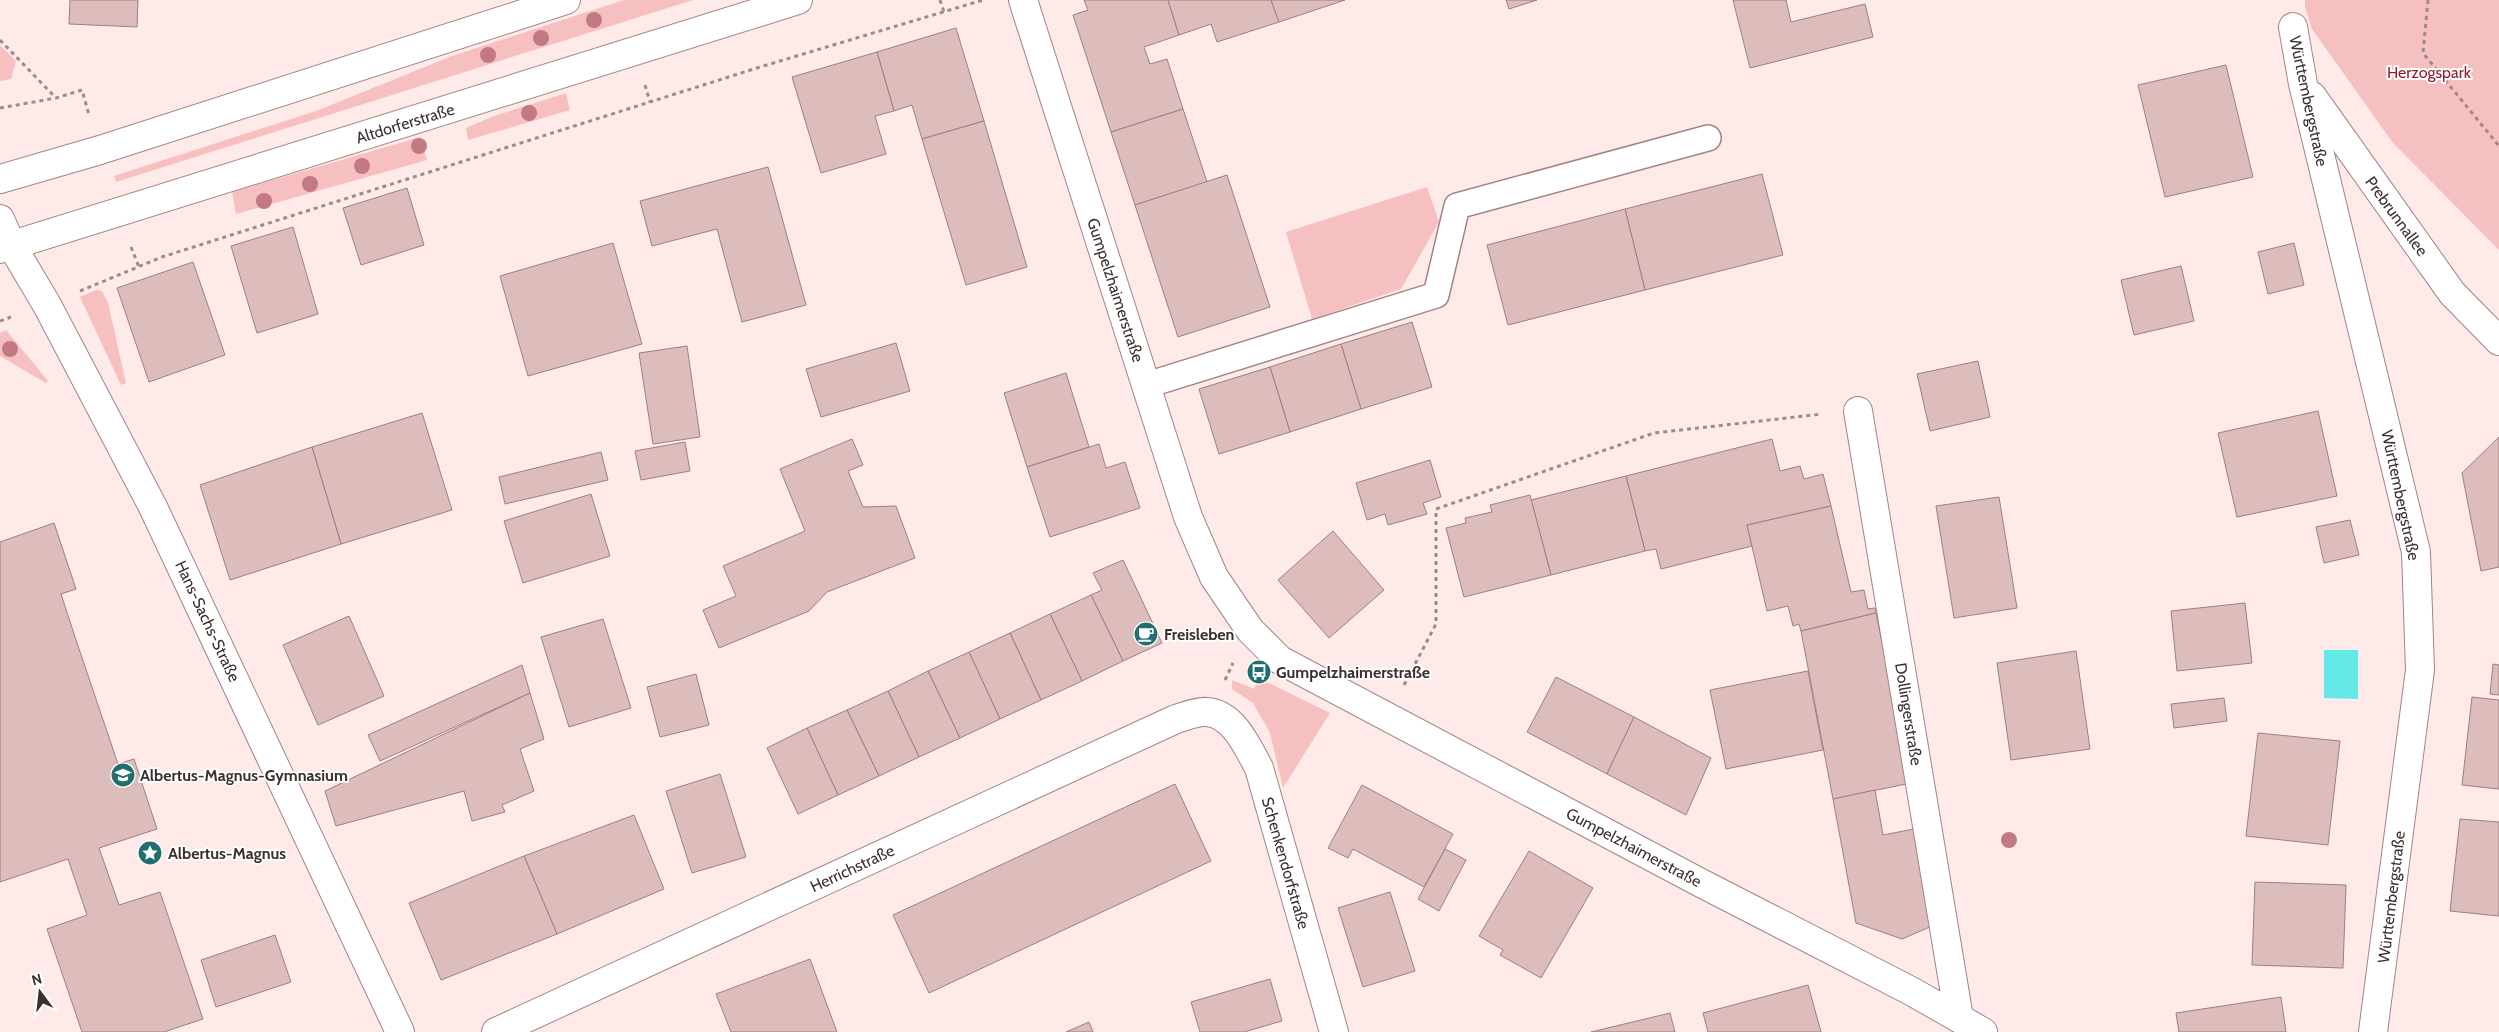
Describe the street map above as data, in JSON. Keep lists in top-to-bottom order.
{
  "streets": {
    "street": [
      "Württembergstraße",
      "Altdorferstraße",
      "Prebrunnallee",
      "Gumpelzhaimerstraße",
      "Hans-Sachs-Straße",
      "Dollingerstraße",
      "Schenkendorfstraße",
      "Herrichstraße"
    ]
  },
  "crossings": [
    ["Württembergstraße", "Prebrunnallee"],
    ["Altdorferstraße", "Hans-Sachs-Straße"],
    ["Gumpelzhaimerstraße", "Dollingerstraße"],
    ["Schenkendorfstraße", "Herrichstraße"]
  ],
  "parks": ["Herzogspark"],
  "places": {
    "cafe": ["Freisleben"],
    "bus stop": ["Gumpelzhaimerstraße"],
    "school or university": ["Albertus-Magnus-Gymnasium"],
    "place": ["Albertus-Magnus"]
  },
  "north": "top"
}
